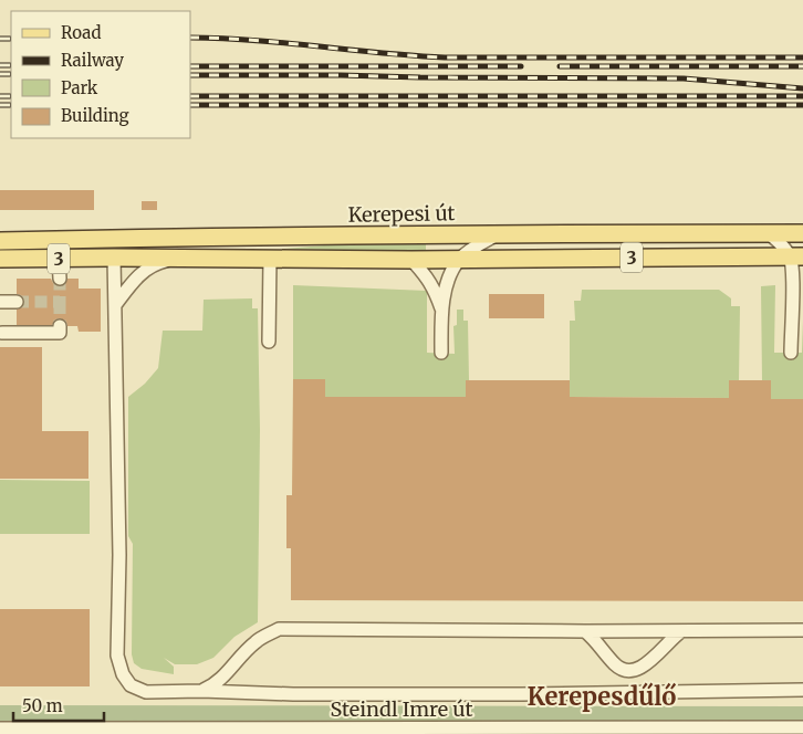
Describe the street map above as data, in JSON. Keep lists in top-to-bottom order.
{
  "streets": {
    "main road": ["Kerepesi út", "3"],
    "lane": ["Steindl Imre út"]
  },
  "districts": ["Kerepesdűlő"],
  "legend": [
    "Road",
    "Railway",
    "Park",
    "Building"
  ],
  "scale_bar": "50 m"
}
